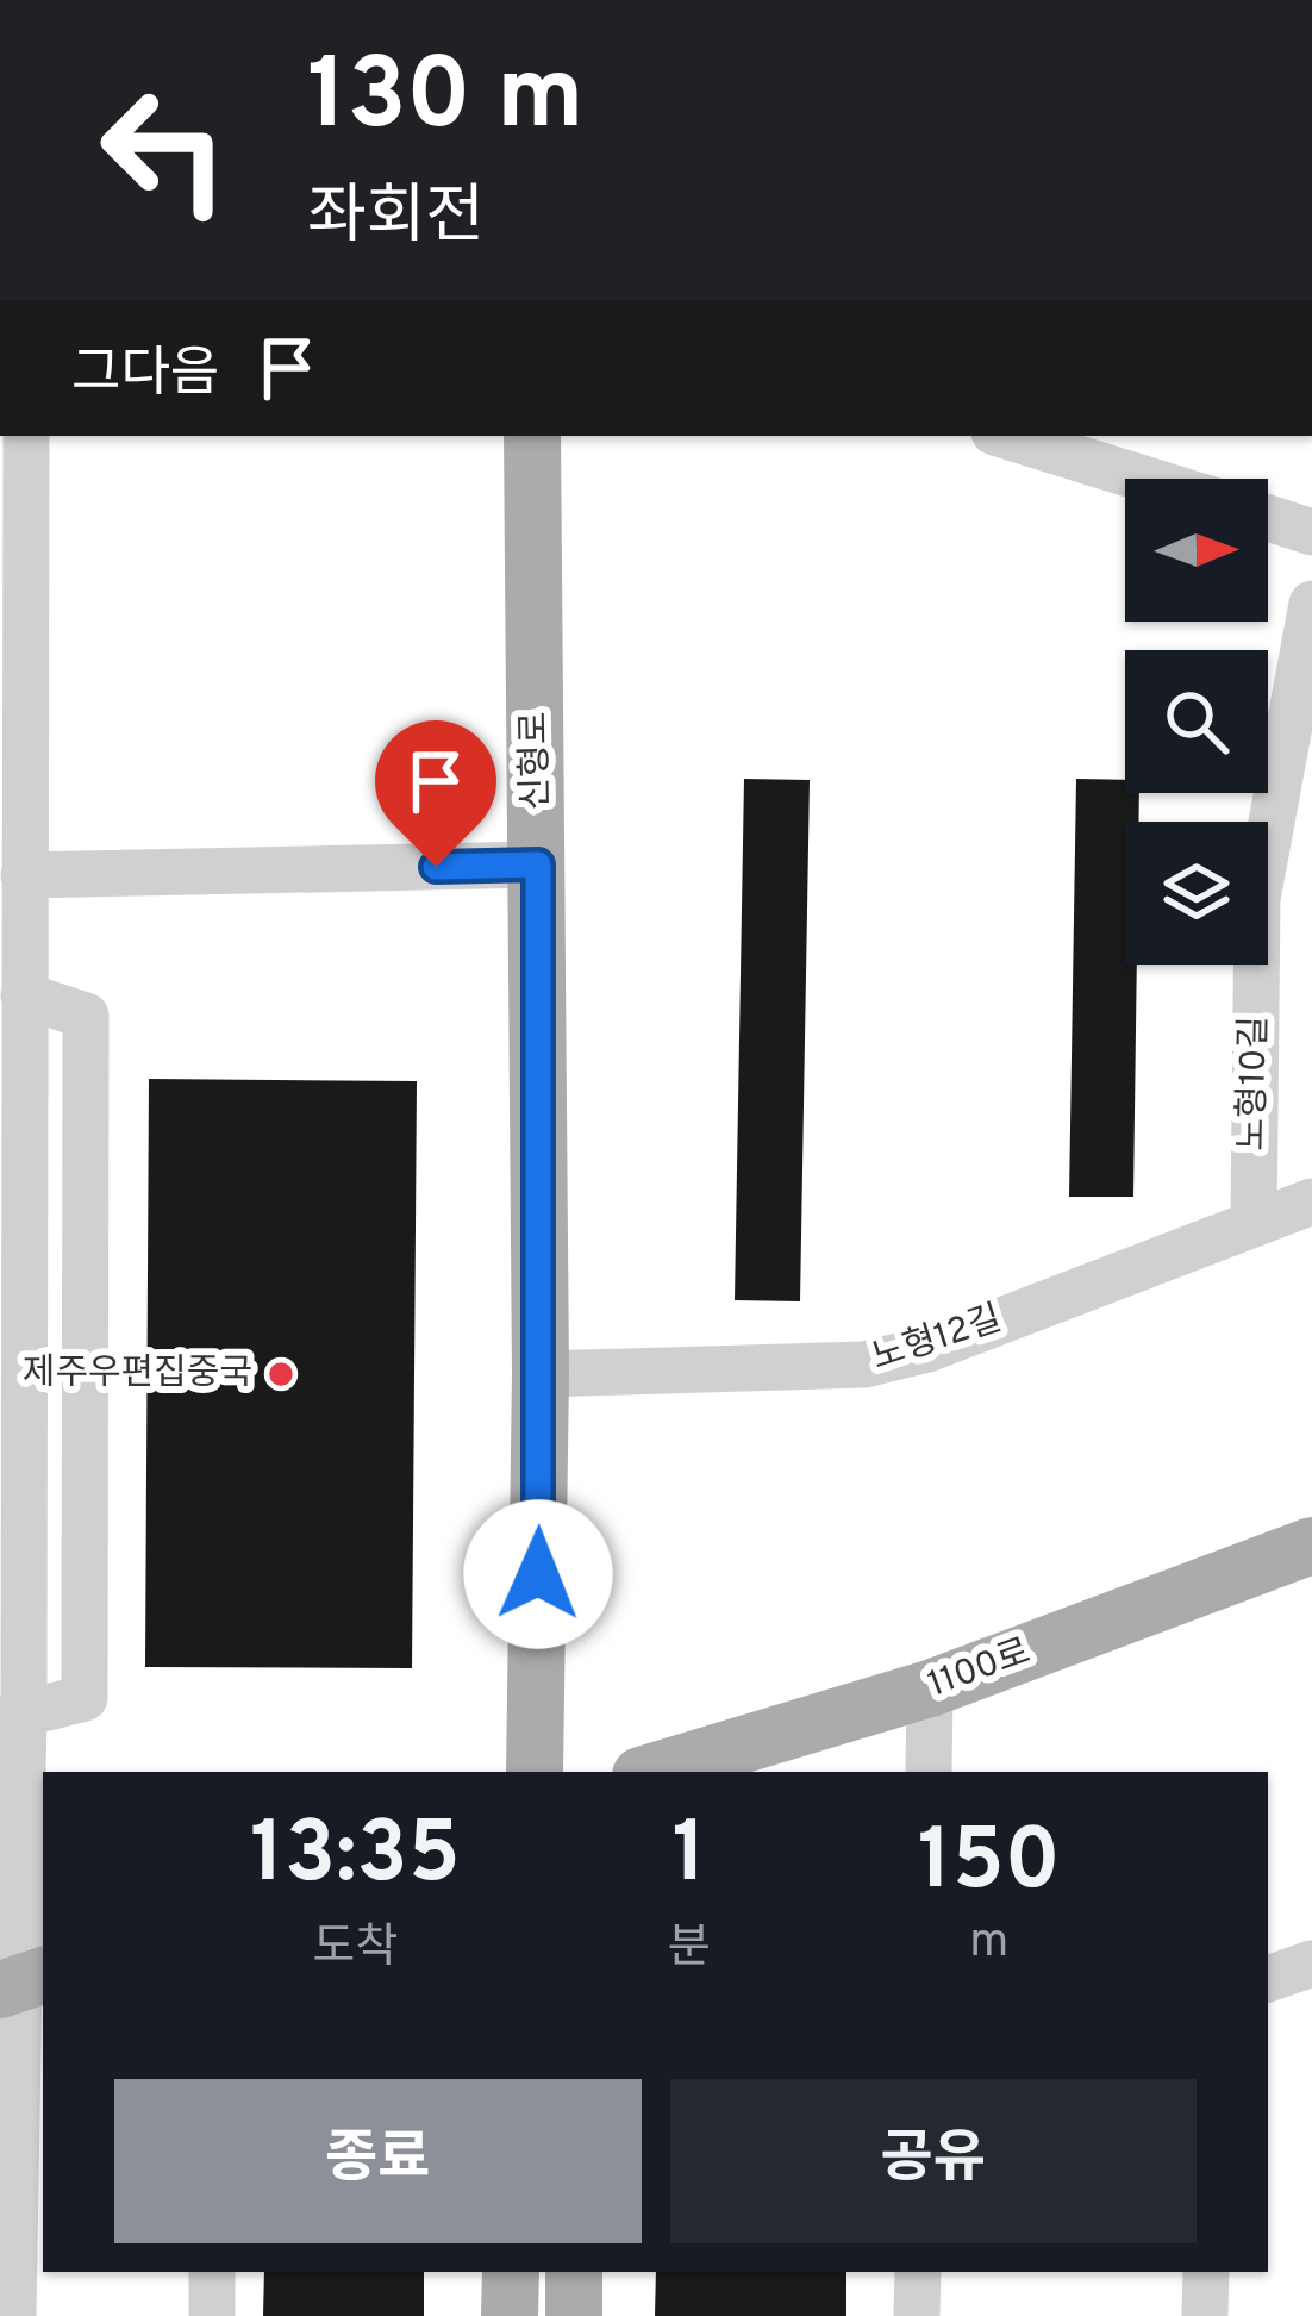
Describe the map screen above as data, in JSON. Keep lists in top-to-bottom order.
{
  "streets": {
    "main road": ["신형로", "1100로"],
    "street": ["노형10길", "노형12길"]
  },
  "crossings": [
    ["신형로", "노형12길"],
    ["노형10길", "노형12길"]
  ],
  "places": ["제주우편집중국"],
  "north": "right",
  "page": {
    "turn": ["130 m", "좌회전"],
    "then": "그다음",
    "eta": [
      "13:35",
      "도착",
      "1",
      "분",
      "150",
      "m"
    ],
    "buttons": ["종료", "공유"]
  }
}
